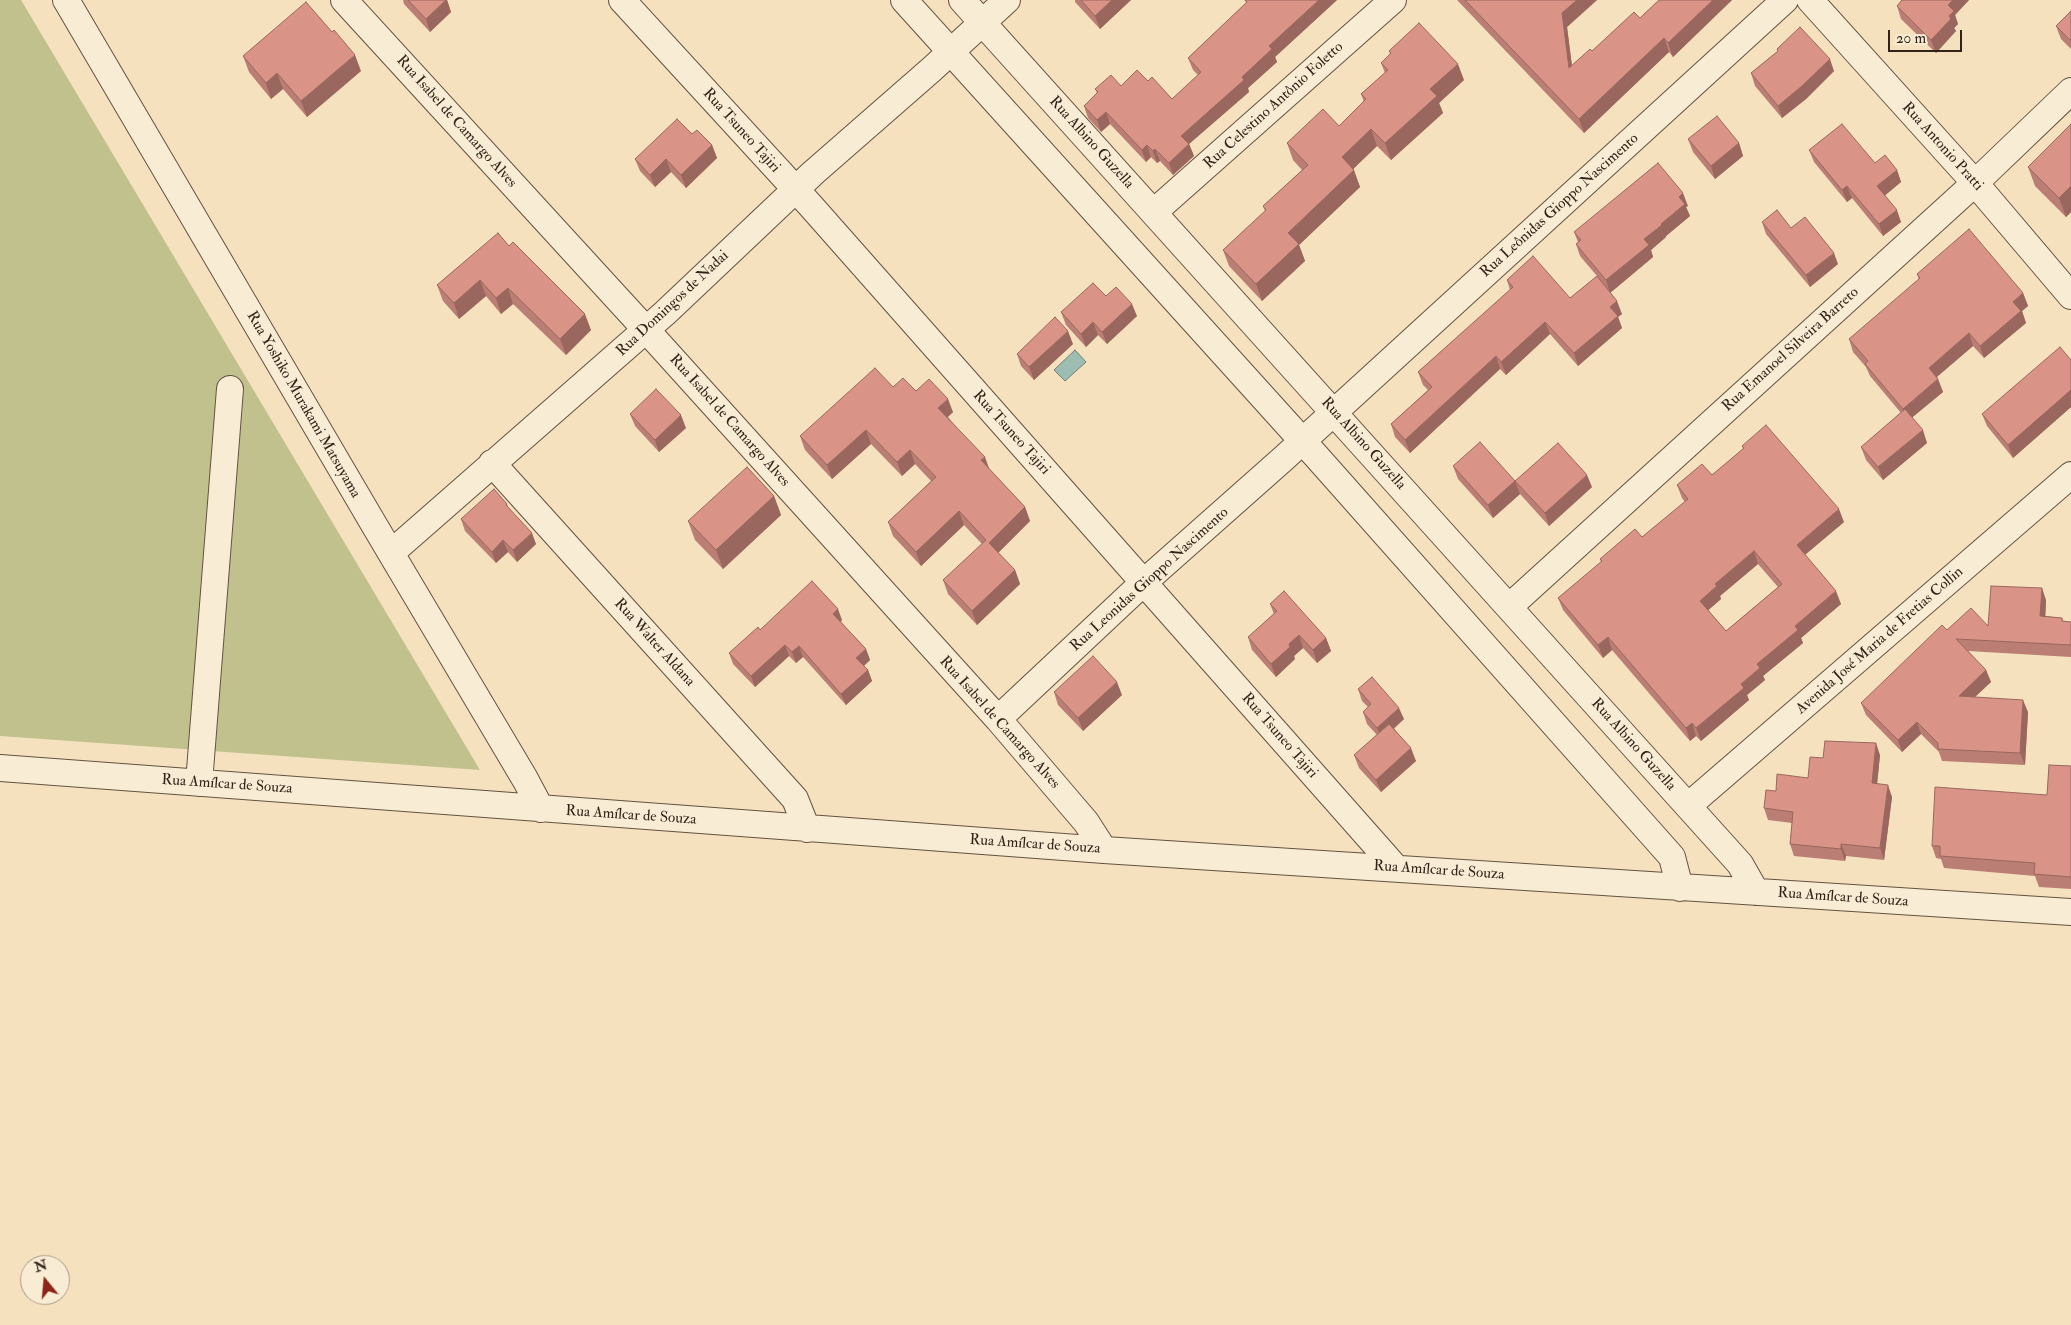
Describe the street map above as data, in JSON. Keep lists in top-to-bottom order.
{
  "streets": {
    "street": [
      "Rua Celestino Antônio Foletto",
      "Rua Isabel de Camargo Alves",
      "Rua Tsuneo Tajiri",
      "Rua Albino Guzella",
      "Rua Antonio Pratti",
      "Rua Leônidas Gioppo Nascimento",
      "Rua Domingos de Nadai",
      "Rua Emanoel Silveira Barreto",
      "Rua Yoshiko Murakami Matsuyama",
      "Rua Leonidas Gioppo Nascimento",
      "Avenida José Maria de Fretias Collin",
      "Rua Walter Aldana",
      "Rua Amílcar de Souza"
    ]
  },
  "crossings": [
    ["Rua Celestino Antônio Foletto", "Rua Albino Guzella"],
    ["Rua Isabel de Camargo Alves", "Rua Domingos de Nadai"],
    ["Rua Isabel de Camargo Alves", "Rua Leonidas Gioppo Nascimento"],
    ["Rua Isabel de Camargo Alves", "Rua Amílcar de Souza"],
    ["Rua Tsuneo Tajiri", "Rua Domingos de Nadai"],
    ["Rua Tsuneo Tajiri", "Rua Leonidas Gioppo Nascimento"],
    ["Rua Tsuneo Tajiri", "Rua Amílcar de Souza"],
    ["Rua Albino Guzella", "Rua Leônidas Gioppo Nascimento"],
    ["Rua Albino Guzella", "Rua Domingos de Nadai"],
    ["Rua Albino Guzella", "Rua Emanoel Silveira Barreto"],
    ["Rua Albino Guzella", "Avenida José Maria de Fretias Collin"],
    ["Rua Albino Guzella", "Rua Amílcar de Souza"],
    ["Rua Antonio Pratti", "Rua Emanoel Silveira Barreto"],
    ["Rua Leônidas Gioppo Nascimento", "Rua Leonidas Gioppo Nascimento"],
    ["Rua Domingos de Nadai", "Rua Yoshiko Murakami Matsuyama"],
    ["Rua Domingos de Nadai", "Rua Walter Aldana"],
    ["Rua Yoshiko Murakami Matsuyama", "Rua Amílcar de Souza"],
    ["Rua Walter Aldana", "Rua Amílcar de Souza"]
  ],
  "scale_bar": "20 m",
  "north": "top"
}
